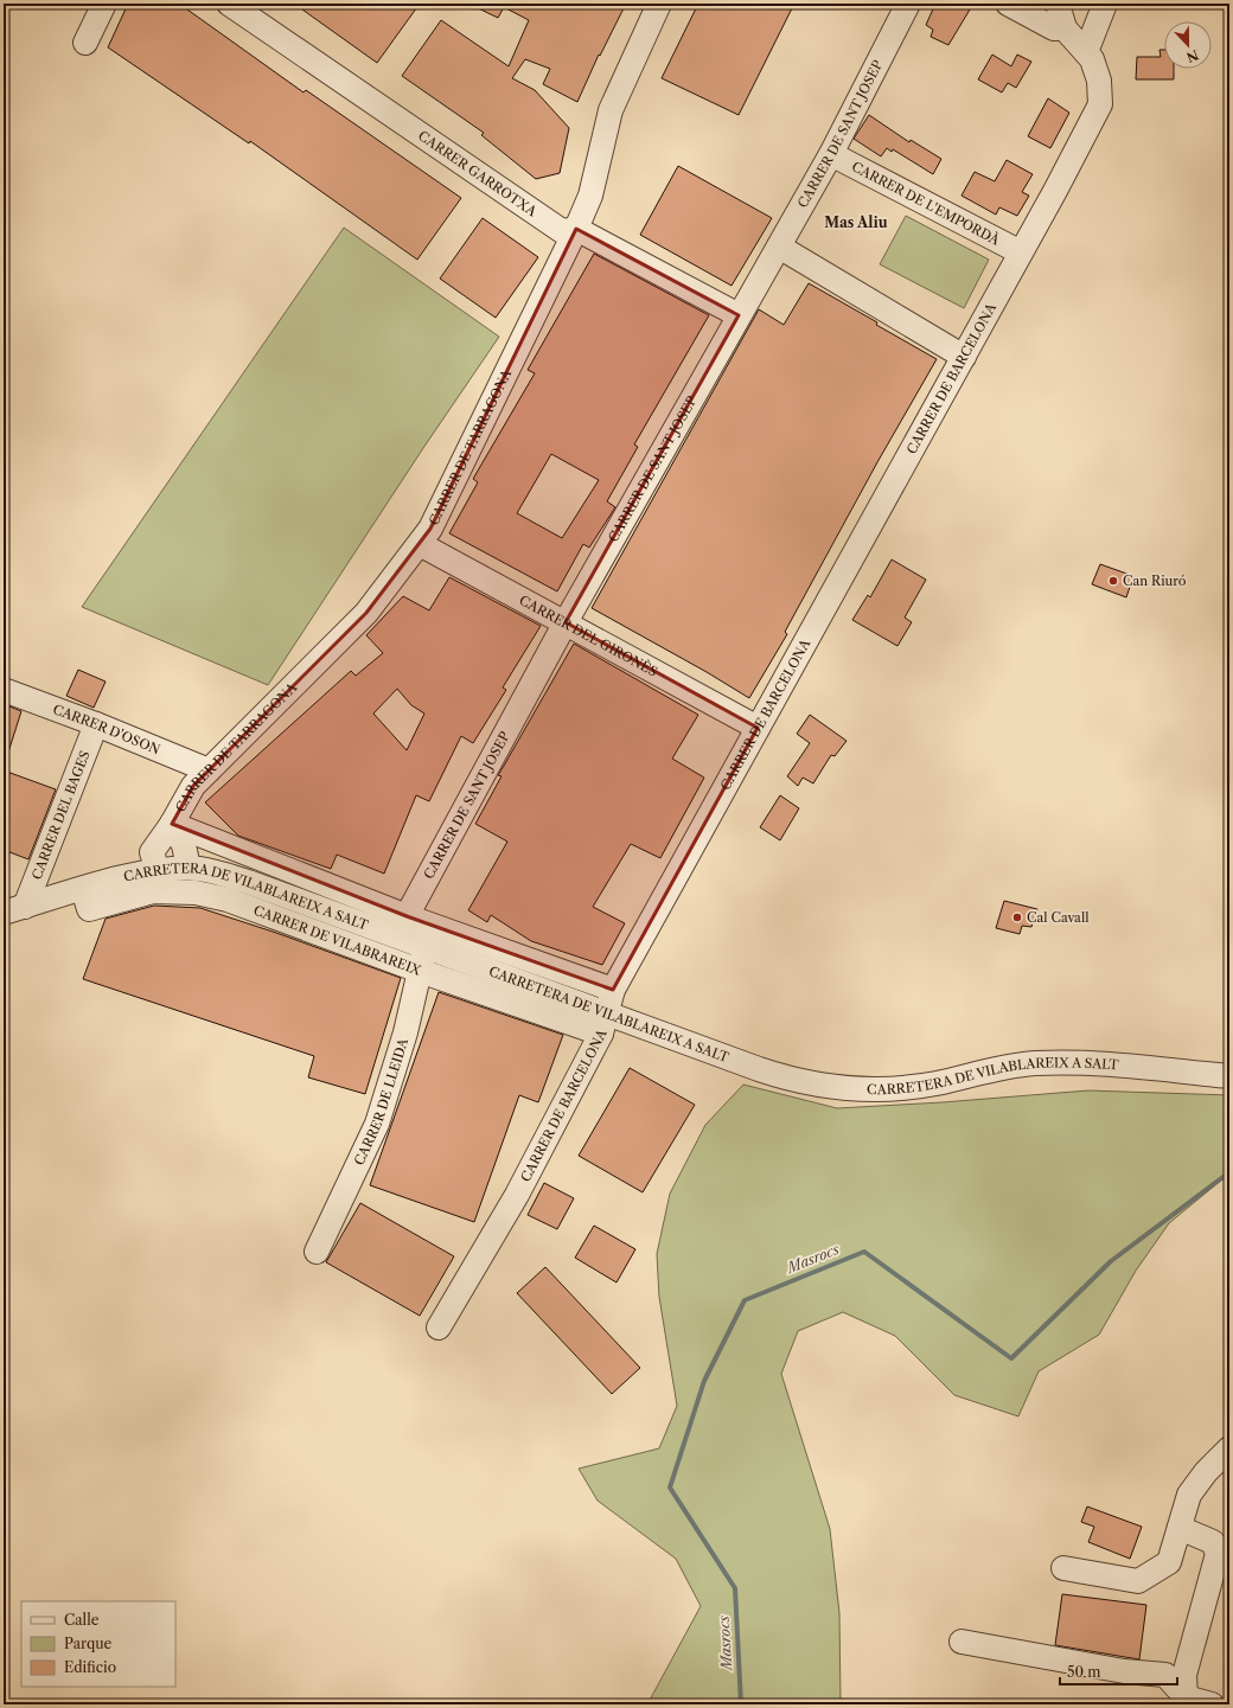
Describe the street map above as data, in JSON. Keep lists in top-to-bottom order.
{
  "streets": {
    "street": [
      "CARRER DE SANT JOSEP",
      "CARRER GARROTXA",
      "CARRER DE L'EMPORDÀ",
      "CARRER DE BARCELONA",
      "CARRER DE TARRAGONA",
      "CARRER DEL GIRONÈS",
      "CARRER D'OSON",
      "CARRER DEL BAGES",
      "CARRETERA DE VILABLAREIX A SALT",
      "CARRER DE VILABRAREIX",
      "CARRER DE LLEIDA"
    ]
  },
  "crossings": [
    ["CARRER DE SANT JOSEP", "CARRER GARROTXA"],
    ["CARRER DE SANT JOSEP", "CARRER DE L'EMPORDÀ"],
    ["CARRER DE SANT JOSEP", "CARRER DEL GIRONÈS"],
    ["CARRER DE SANT JOSEP", "CARRETERA DE VILABLAREIX A SALT"],
    ["CARRER GARROTXA", "CARRER DE TARRAGONA"],
    ["CARRER DE L'EMPORDÀ", "CARRER DE BARCELONA"],
    ["CARRER DE BARCELONA", "CARRER DEL GIRONÈS"],
    ["CARRER DE BARCELONA", "CARRETERA DE VILABLAREIX A SALT"],
    ["CARRER DE BARCELONA", "CARRER DE VILABRAREIX"],
    ["CARRER DE TARRAGONA", "CARRER DEL GIRONÈS"],
    ["CARRER DE TARRAGONA", "CARRER D'OSON"],
    ["CARRER DE TARRAGONA", "CARRETERA DE VILABLAREIX A SALT"],
    ["CARRER DE TARRAGONA", "CARRER DE VILABRAREIX"],
    ["CARRER D'OSON", "CARRER DEL BAGES"],
    ["CARRER DEL BAGES", "CARRETERA DE VILABLAREIX A SALT"],
    ["CARRETERA DE VILABLAREIX A SALT", "CARRER DE VILABRAREIX"],
    ["CARRETERA DE VILABLAREIX A SALT", "CARRER DE LLEIDA"],
    ["CARRER DE VILABRAREIX", "CARRER DE LLEIDA"]
  ],
  "districts": ["Mas Aliu"],
  "water": ["Masrocs"],
  "places": ["Can Riuró", "Cal Cavall"],
  "legend": ["Calle", "Parque", "Edificio"],
  "scale_bar": "50 m",
  "north": "bottom"
}
